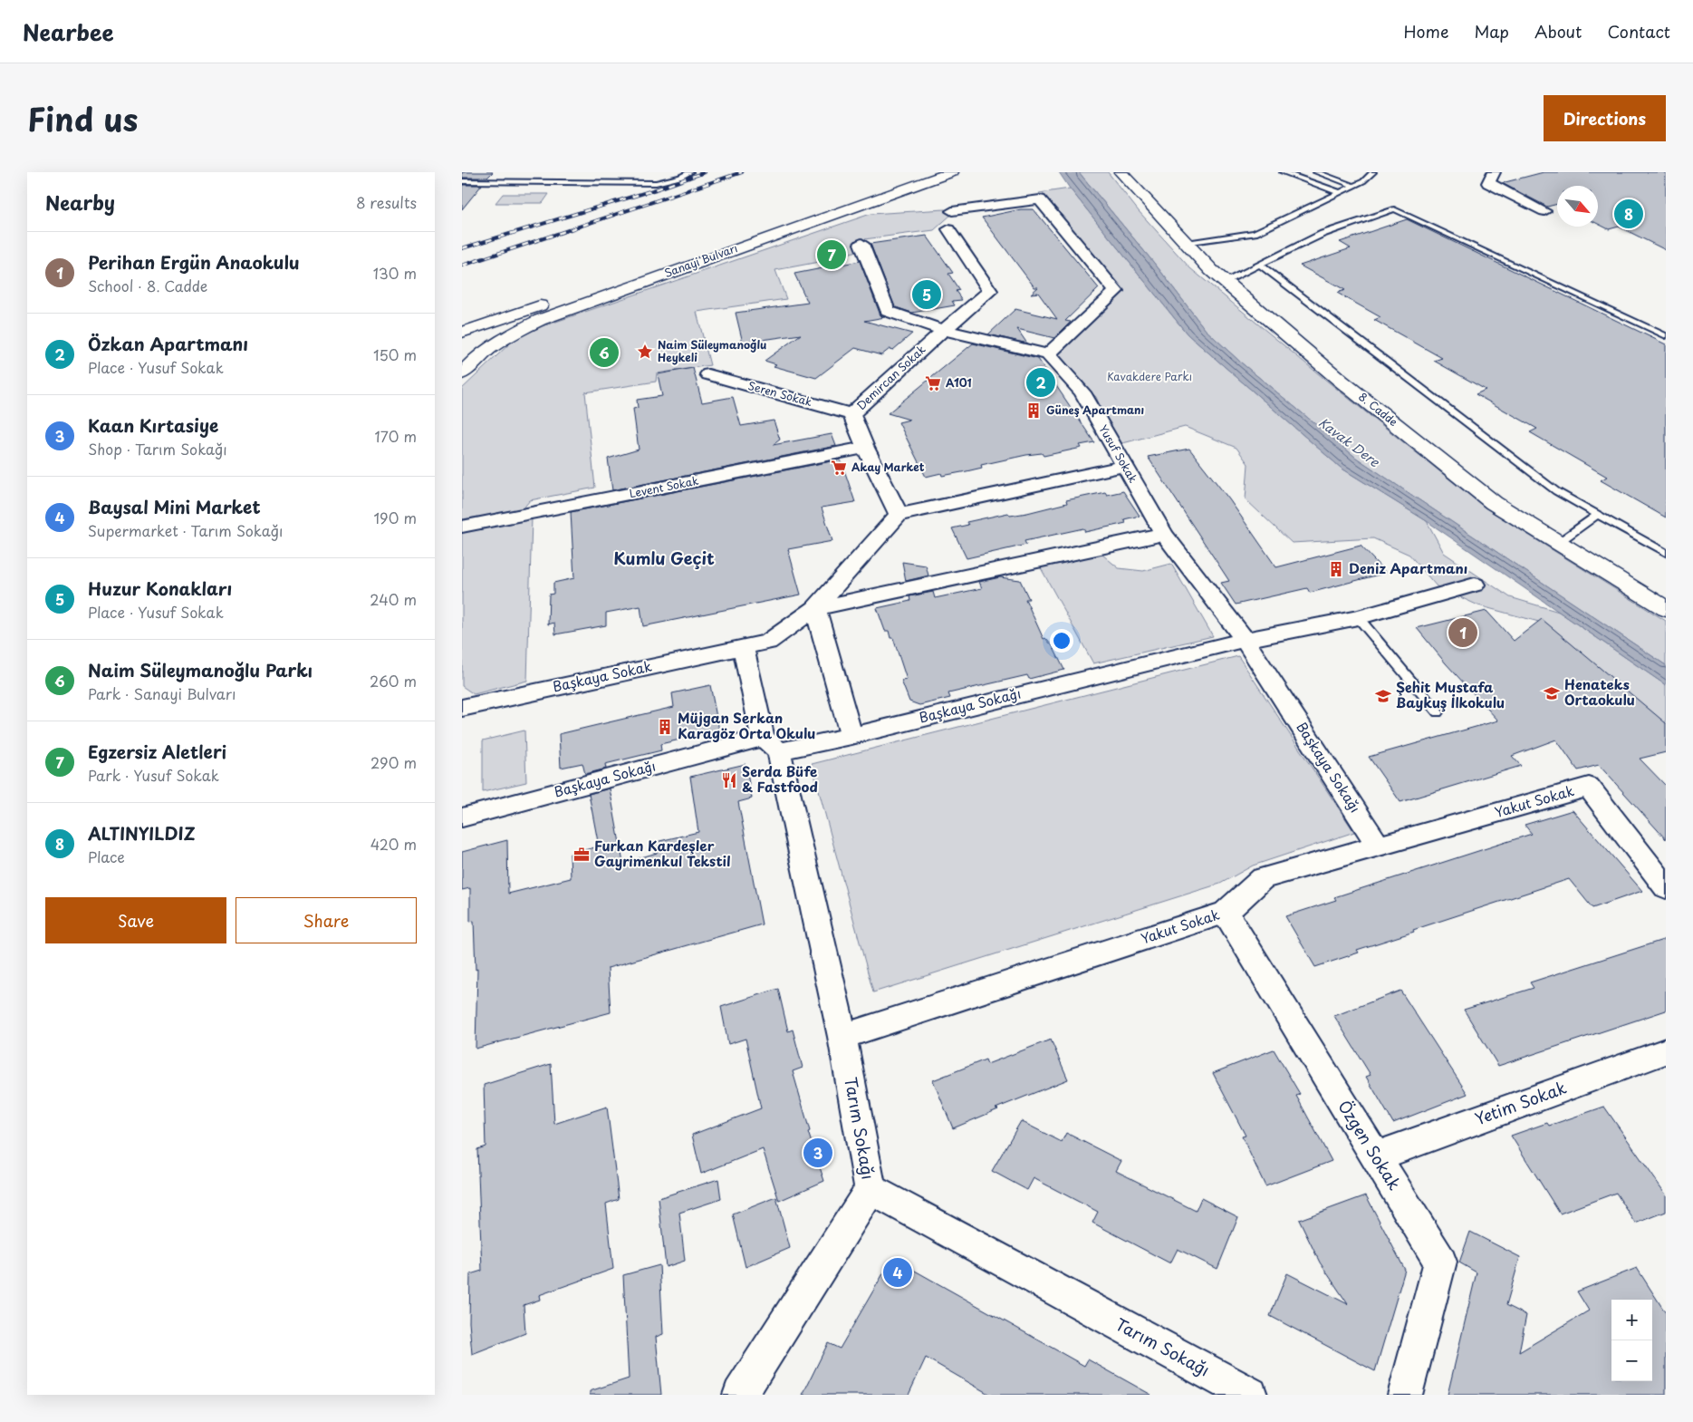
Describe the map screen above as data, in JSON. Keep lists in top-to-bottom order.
{
  "streets": {
    "main road": ["Sanayi Bulvarı", "8. Cadde"],
    "street": [
      "Demircan Sokak",
      "Seren Sokak",
      "Yusuf Sokak",
      "Levent Sokak",
      "Başkaya Sokak",
      "Başkaya Sokağı",
      "Yakut Sokak",
      "Yetim Sokak",
      "Tarım Sokağı",
      "Özgen Sokak"
    ]
  },
  "crossings": [
    ["Demircan Sokak", "Seren Sokak"],
    ["Demircan Sokak", "Levent Sokak"],
    ["Yusuf Sokak", "Başkaya Sokağı"],
    ["Başkaya Sokağı", "Yakut Sokak"],
    ["Başkaya Sokağı", "Tarım Sokağı"],
    ["Yakut Sokak", "Tarım Sokağı"],
    ["Yakut Sokak", "Özgen Sokak"],
    ["Yetim Sokak", "Özgen Sokak"]
  ],
  "districts": ["Kumlu Geçit"],
  "water": ["Kavak Dere"],
  "parks": ["Kavakdere Parkı"],
  "places": {
    "place": ["Naim Süleymanoğlu Heykeli"],
    "supermarket": ["A101", "Akay Market"],
    "building": ["Güneş Apartmanı", "Deniz Apartmanı", "Müjgan Serkan Karagöz Orta Okulu"],
    "school or university": ["Henateks Ortaokulu", "Şehit Mustafa Baykuş İlkokulu"],
    "restaurant": ["Serda Büfe & Fastfood"],
    "office": ["Furkan Kardeşler Gayrimenkul Tekstil"]
  },
  "north": "bottom right",
  "page": {
    "header": "Nearbee",
    "nav": [
      "Home",
      "Map",
      "About",
      "Contact"
    ],
    "title": "Find us",
    "buttons": [
      "Directions",
      ["Save", "Share"]
    ],
    "heading": ["Nearby", "8 results"],
    "pins": [
      "8",
      "7",
      "5",
      "6",
      "2",
      "1",
      "3",
      "4"
    ],
    "list": [
      {
        "mark": "1",
        "name": "Perihan Ergün Anaokulu",
        "note": "School · 8. Cadde",
        "value": "130 m"
      },
      {
        "mark": "2",
        "name": "Özkan Apartmanı",
        "note": "Place · Yusuf Sokak",
        "value": "150 m"
      },
      {
        "mark": "3",
        "name": "Kaan Kırtasiye",
        "note": "Shop · Tarım Sokağı",
        "value": "170 m"
      },
      {
        "mark": "4",
        "name": "Baysal Mini Market",
        "note": "Supermarket · Tarım Sokağı",
        "value": "190 m"
      },
      {
        "mark": "5",
        "name": "Huzur Konakları",
        "note": "Place · Yusuf Sokak",
        "value": "240 m"
      },
      {
        "mark": "6",
        "name": "Naim Süleymanoğlu Parkı",
        "note": "Park · Sanayi Bulvarı",
        "value": "260 m"
      },
      {
        "mark": "7",
        "name": "Egzersiz Aletleri",
        "note": "Park · Yusuf Sokak",
        "value": "290 m"
      },
      {
        "mark": "8",
        "name": "ALTINYILDIZ",
        "note": "Place",
        "value": "420 m"
      }
    ],
    "map_buttons": ["+", "−"]
  }
}
